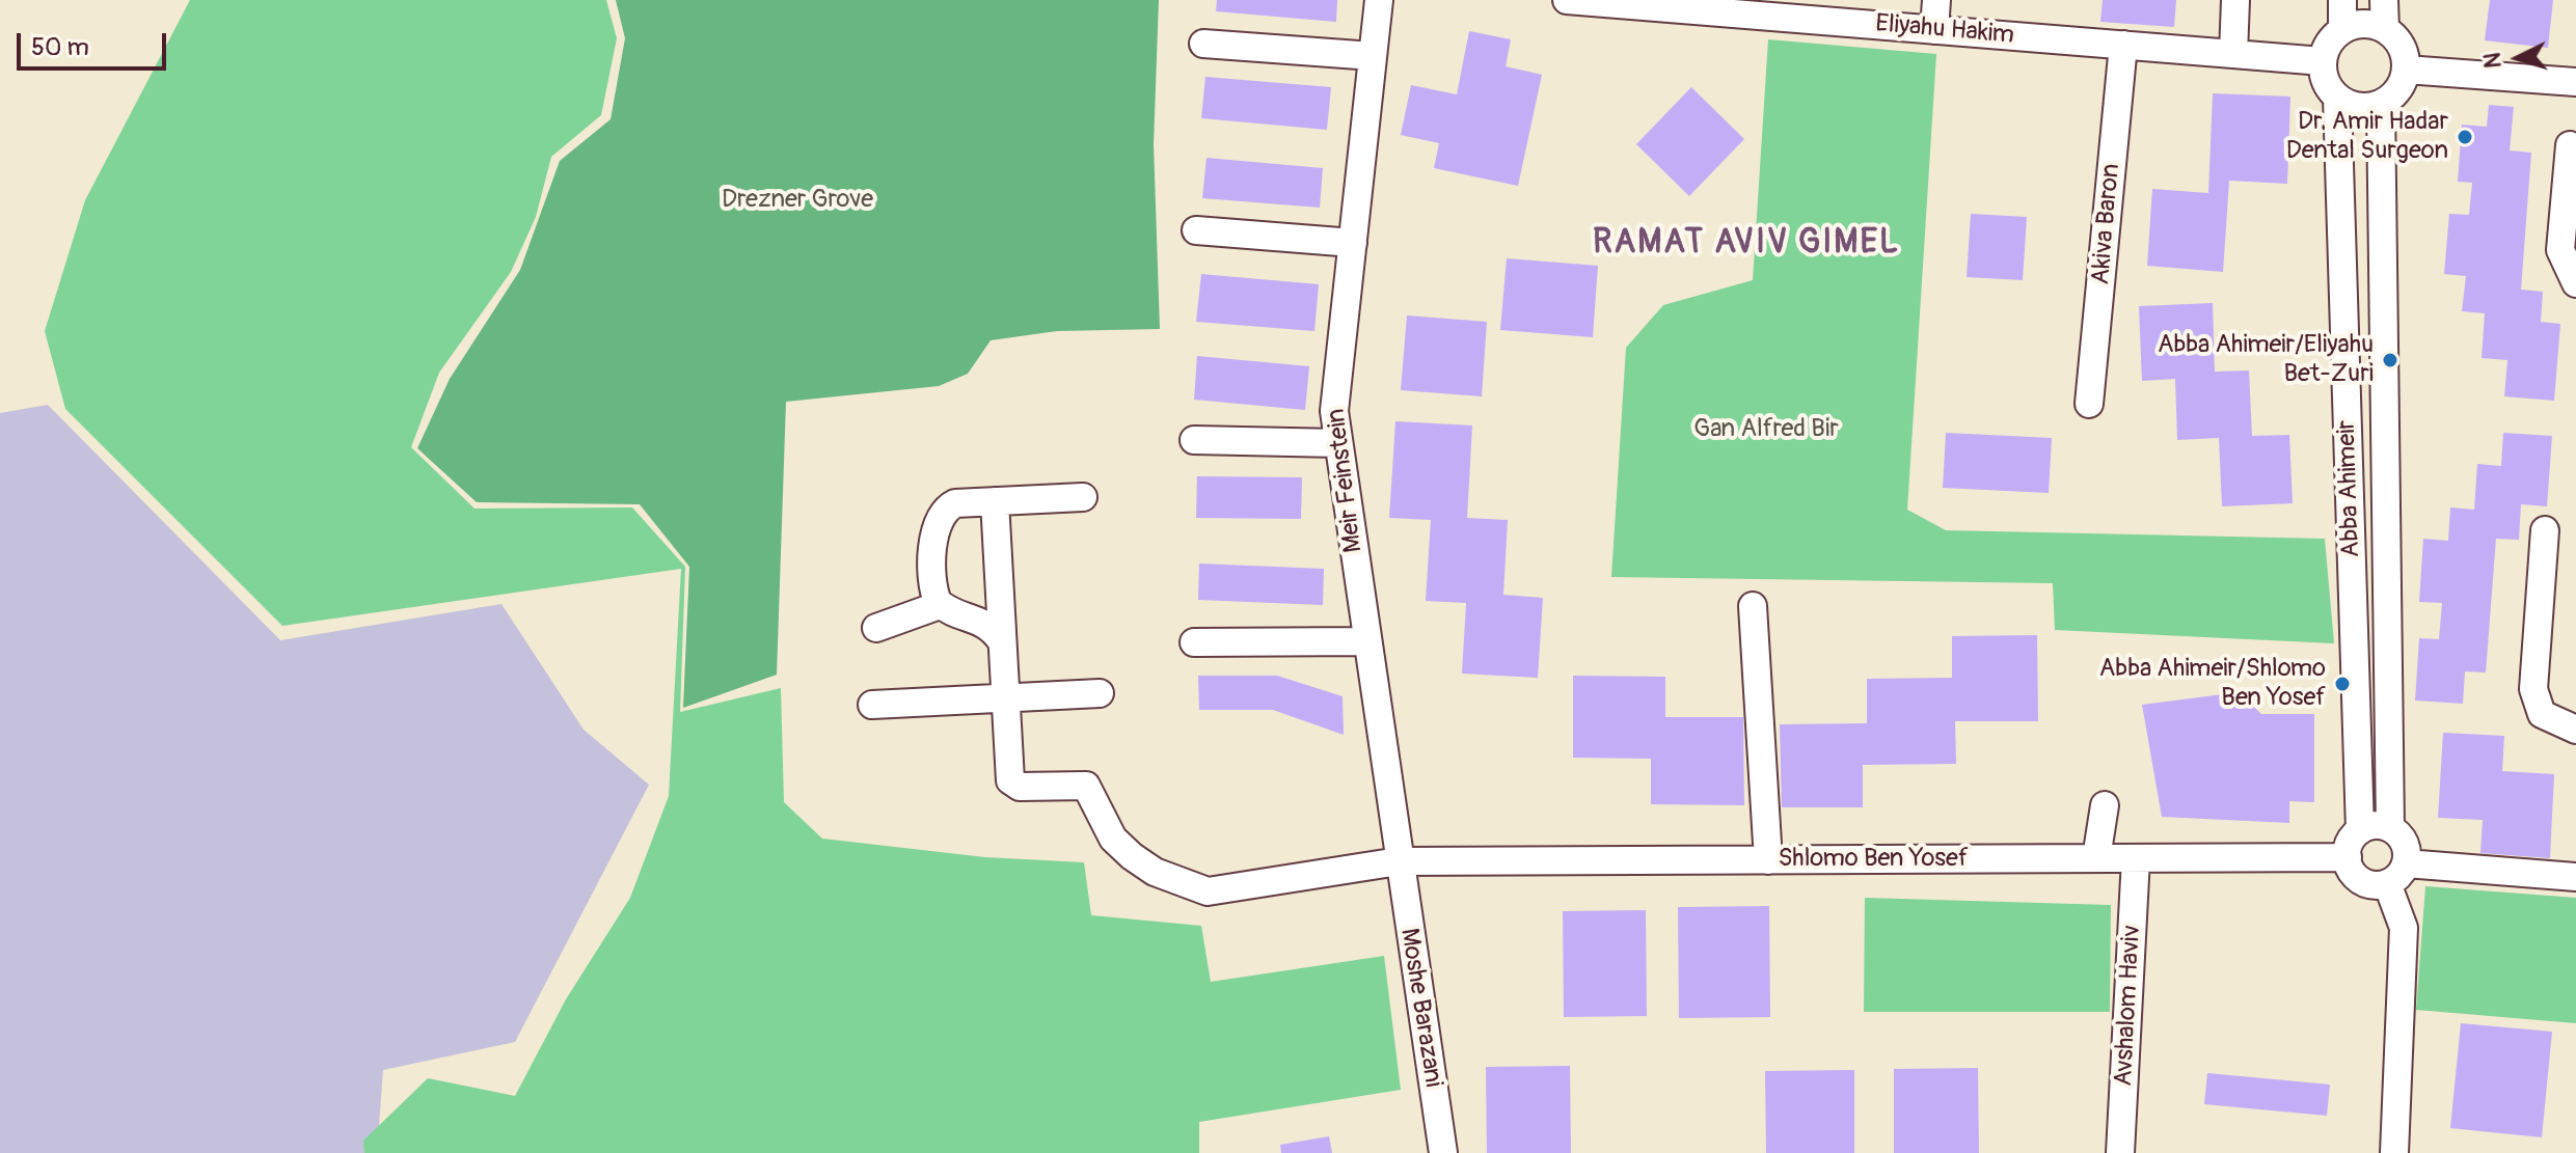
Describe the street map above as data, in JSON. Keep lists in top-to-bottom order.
{
  "streets": {
    "street": [
      "Eliyahu Hakim",
      "Akiva Baron",
      "Meir Feinstein",
      "Abba Ahimeir",
      "Shlomo Ben Yosef",
      "Avshalom Haviv",
      "Moshe Barazani"
    ]
  },
  "crossings": [
    ["Eliyahu Hakim", "Akiva Baron"],
    ["Eliyahu Hakim", "Abba Ahimeir"],
    ["Meir Feinstein", "Shlomo Ben Yosef"],
    ["Meir Feinstein", "Moshe Barazani"],
    ["Abba Ahimeir", "Shlomo Ben Yosef"],
    ["Shlomo Ben Yosef", "Avshalom Haviv"],
    ["Shlomo Ben Yosef", "Moshe Barazani"]
  ],
  "districts": ["RAMAT AVIV GIMEL"],
  "parks": ["Drezner Grove", "Gan Alfred Bir"],
  "places": ["Dr. Amir Hadar Dental Surgeon", "Abba Ahimeir/Eliyahu Bet-Zuri", "Abba Ahimeir/Shlomo Ben Yosef"],
  "scale_bar": "50 m",
  "north": "left"
}
